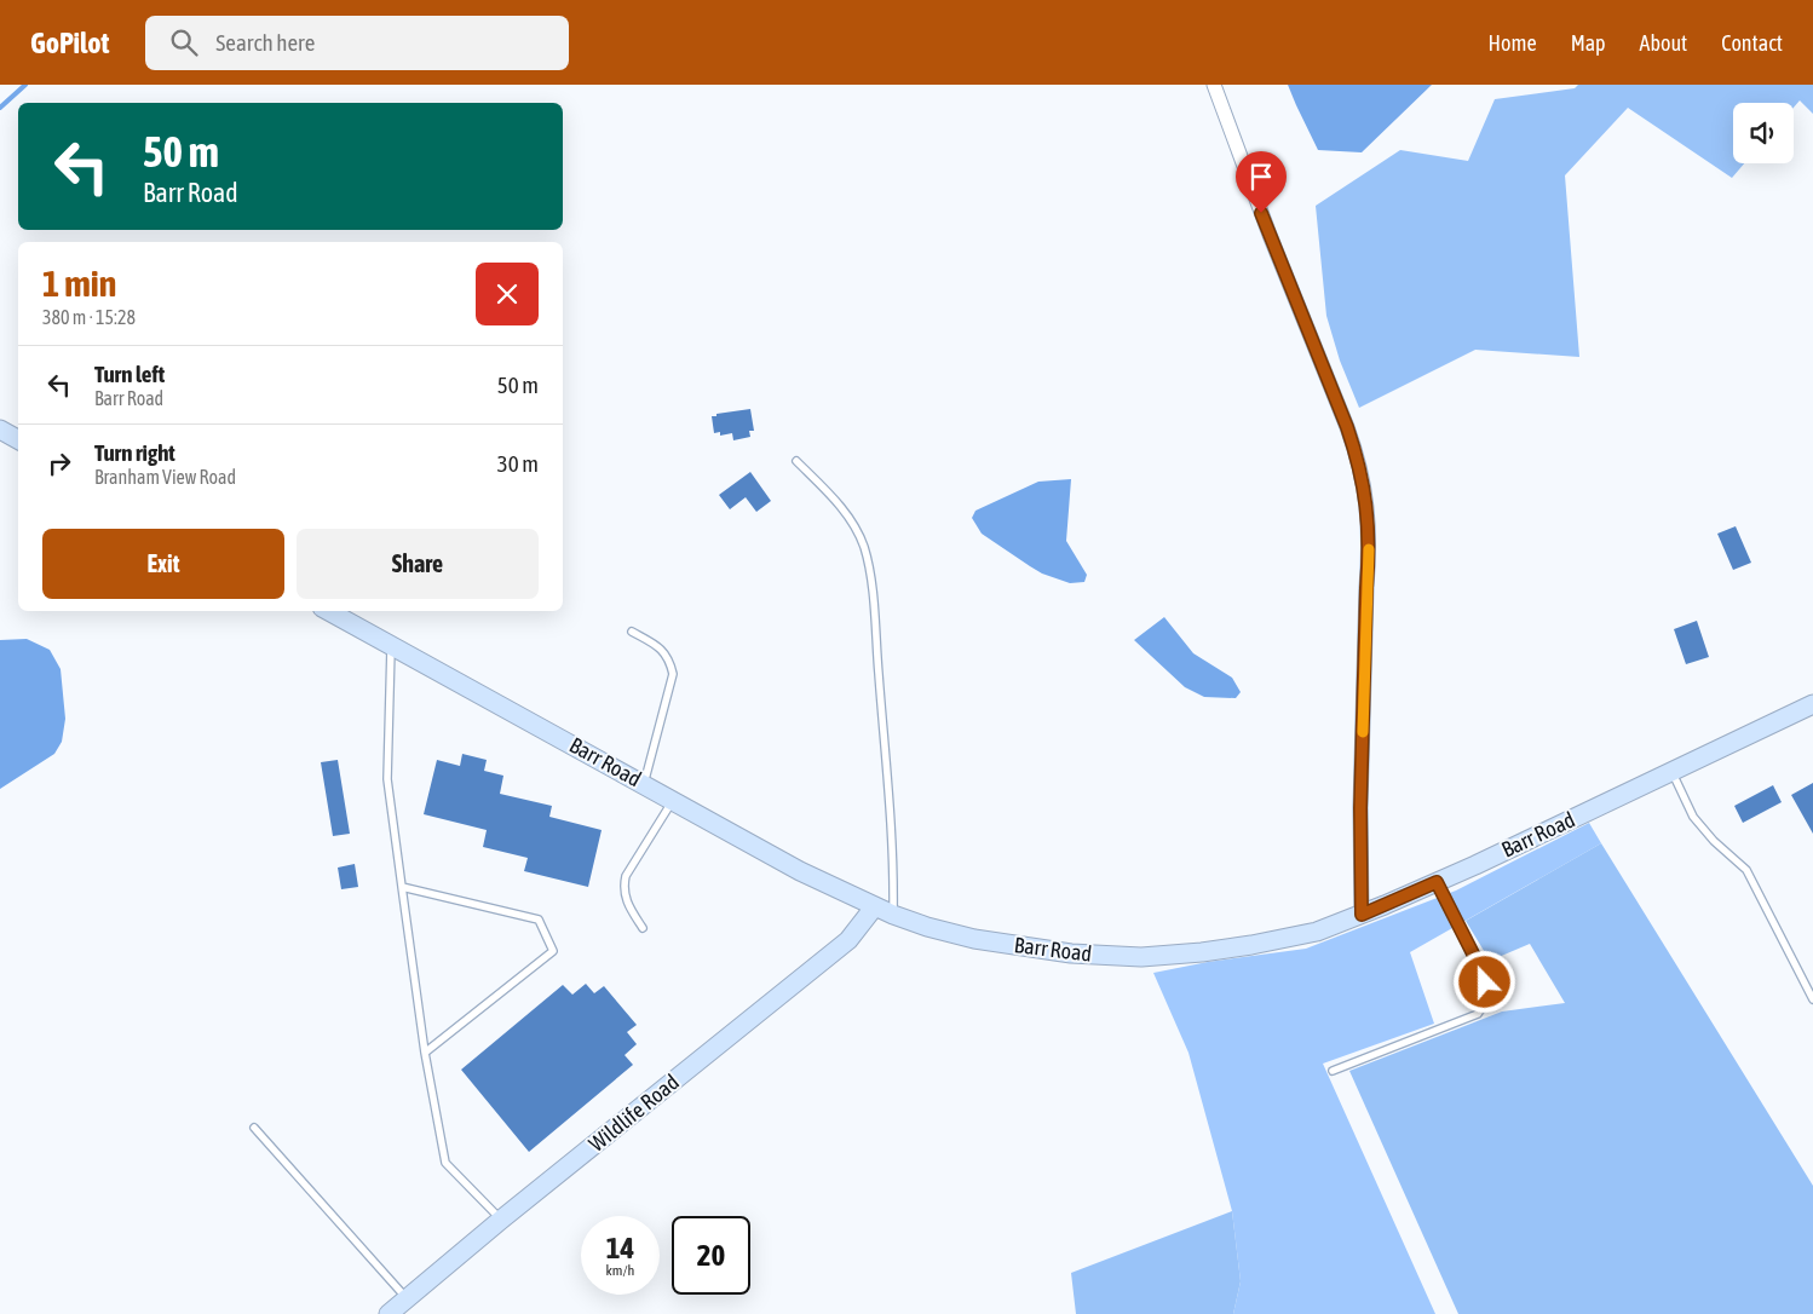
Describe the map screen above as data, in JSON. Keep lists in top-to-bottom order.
{
  "streets": {
    "street": ["Barr Road", "Wildlife Road"]
  },
  "crossings": [
    ["Barr Road", "Wildlife Road"]
  ],
  "page": {
    "header": "GoPilot",
    "search": "Search here",
    "nav": [
      "Home",
      "Map",
      "About",
      "Contact"
    ],
    "turn": ["50 m", "Barr Road"],
    "heading": ["1 min", "380 m · 15:28"],
    "list": [
      {
        "name": "Turn left",
        "note": "Barr Road",
        "value": "50 m"
      },
      {
        "name": "Turn right",
        "note": "Branham View Road",
        "value": "30 m"
      }
    ],
    "buttons": ["Exit", "Share"],
    "speed": "14 km/h",
    "limit": "20"
  }
}
